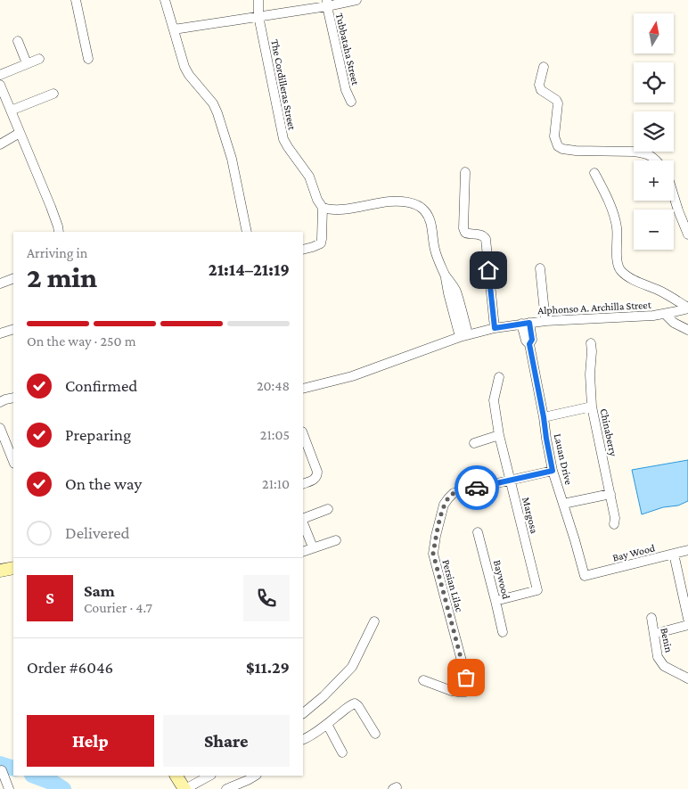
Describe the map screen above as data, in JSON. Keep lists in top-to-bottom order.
{
  "streets": {
    "street": [
      "Tubbataha Street",
      "The Cordilleras Street",
      "Alphonso A. Archilla Street",
      "Chinaberry",
      "Lauan Drive",
      "Margosa",
      "Bay Wood",
      "Baywood",
      "Persian Lilac",
      "Benin"
    ]
  },
  "crossings": [
    ["Alphonso A. Archilla Street", "Lauan Drive"],
    ["Lauan Drive", "Bay Wood"],
    ["Lauan Drive", "Persian Lilac"],
    ["Margosa", "Baywood"],
    ["Margosa", "Persian Lilac"]
  ],
  "north": "top",
  "page": {
    "map_buttons": ["+", "−"],
    "heading": ["2 min", "Arriving in", "21:14–21:19"],
    "panel": [
      "Sam",
      "Courier · 4.7",
      "Order #6046",
      "$11.29"
    ],
    "bar": "On the way · 250 m",
    "list": [
      ["Confirmed", "20:48"],
      ["Preparing", "21:05"],
      ["On the way", "21:10"],
      "Delivered"
    ],
    "round": "S",
    "buttons": ["Help", "Share"]
  }
}
